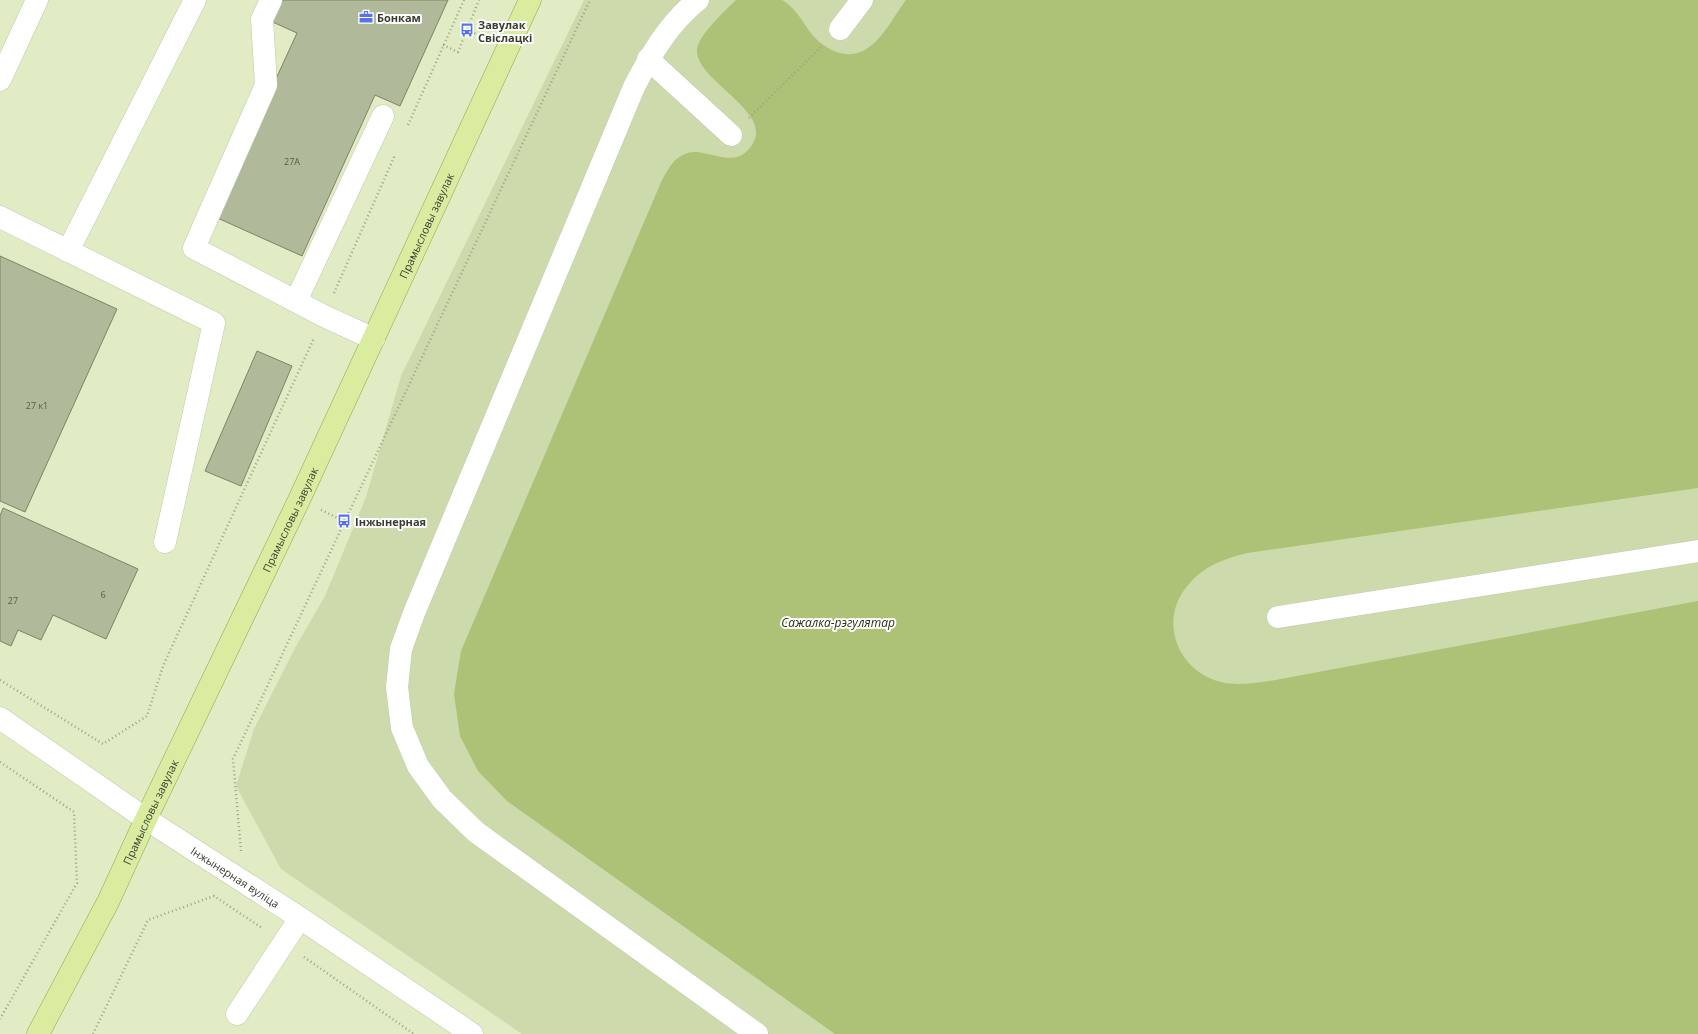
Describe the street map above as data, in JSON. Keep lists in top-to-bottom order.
{
  "streets": {
    "main road": ["Прамысловы завулак"],
    "street": ["Інжынерная вуліца"]
  },
  "crossings": [
    ["Прамысловы завулак", "Інжынерная вуліца"]
  ],
  "water": ["Сажалка-рэгулятар"],
  "places": {
    "office": ["Бонкам"],
    "bus stop": ["Завулак Свіслацкі", "Інжынерная"]
  },
  "house_numbers": [
    "27А",
    "27 к1",
    "6",
    "27"
  ]
}
